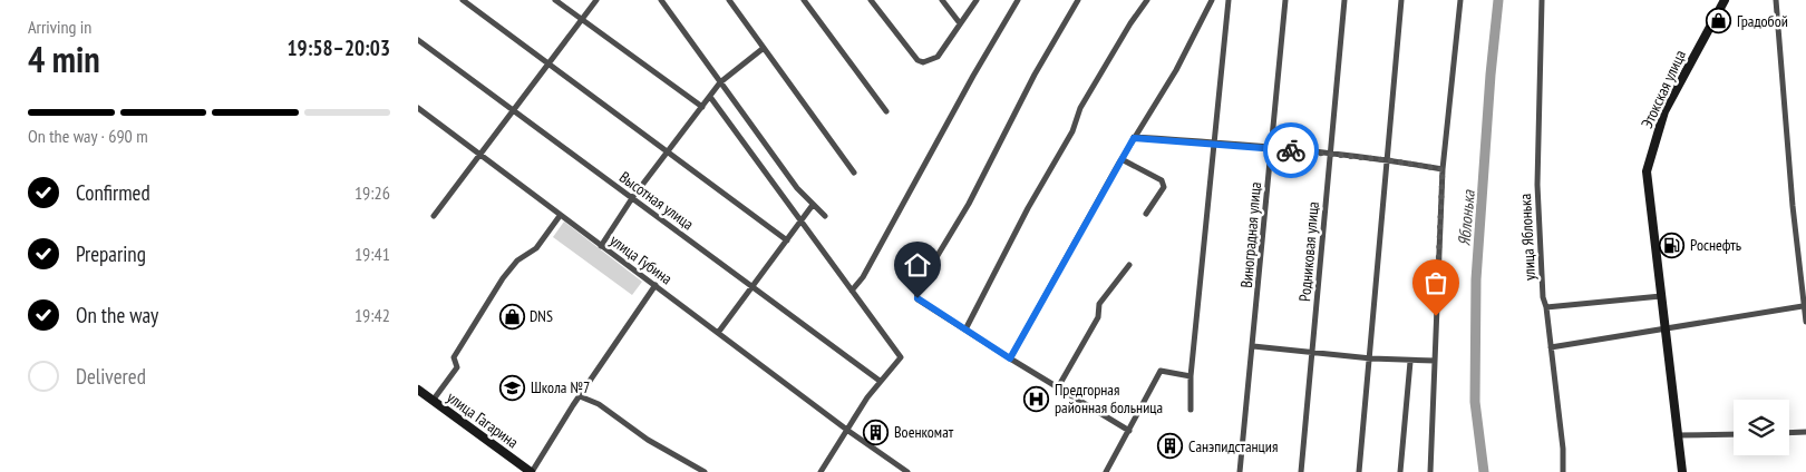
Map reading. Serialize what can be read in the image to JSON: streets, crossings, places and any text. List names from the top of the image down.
{
  "streets": {
    "main road": ["Этокская улица", "улица Гагарина"],
    "street": [
      "Высотная улица",
      "Виноградная улица",
      "улица Яблонька",
      "Родниковая улица",
      "улица Губина"
    ]
  },
  "water": ["Яблонька"],
  "places": {
    "shop": ["Градобой", "DNS"],
    "fuel station": ["Роснефть"],
    "school or university": ["Школа №7"],
    "hospital": ["Предгорная районная больница"],
    "building": ["Военкомат", "Санэпидстанция"]
  },
  "page": {
    "heading": ["4 min", "Arriving in", "19:58–20:03"],
    "bar": "On the way · 690 m",
    "list": [
      ["Confirmed", "19:26"],
      ["Preparing", "19:41"],
      ["On the way", "19:42"],
      "Delivered"
    ]
  }
}
